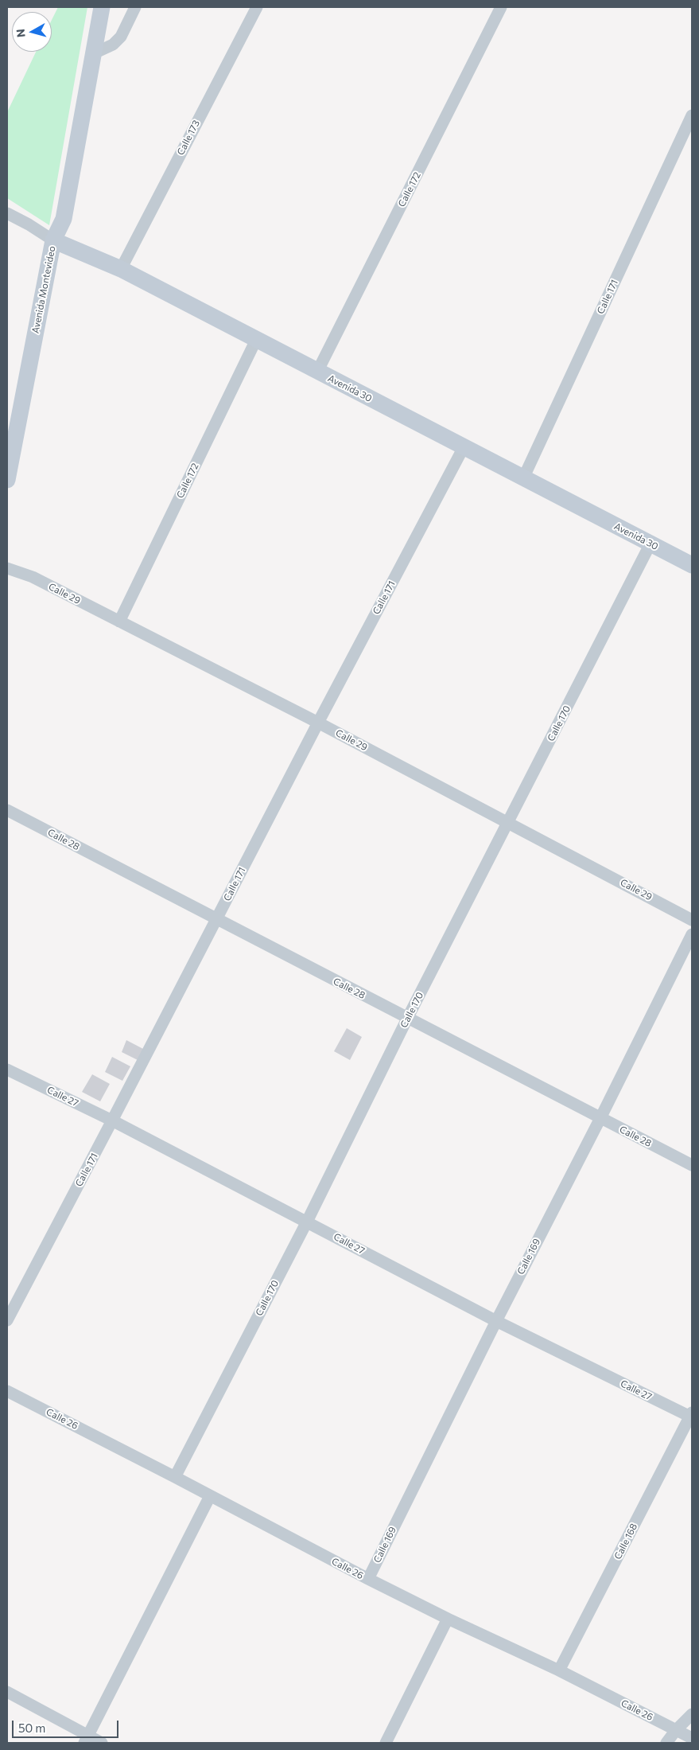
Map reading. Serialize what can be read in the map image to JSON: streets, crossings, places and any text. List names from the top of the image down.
{
  "streets": {
    "street": [
      "Calle 173",
      "Calle 172",
      "Avenida Montevideo",
      "Calle 171",
      "Avenida 30",
      "Calle 29",
      "Calle 170",
      "Calle 28",
      "Calle 27",
      "Calle 169",
      "Calle 26",
      "Calle 168"
    ]
  },
  "crossings": [
    ["Calle 173", "Avenida 30"],
    ["Calle 172", "Avenida 30"],
    ["Calle 172", "Calle 29"],
    ["Avenida Montevideo", "Avenida 30"],
    ["Calle 171", "Avenida 30"],
    ["Calle 171", "Calle 29"],
    ["Calle 171", "Calle 28"],
    ["Calle 171", "Calle 27"],
    ["Avenida 30", "Calle 170"],
    ["Calle 29", "Calle 170"],
    ["Calle 170", "Calle 28"],
    ["Calle 170", "Calle 27"],
    ["Calle 170", "Calle 26"],
    ["Calle 28", "Calle 169"],
    ["Calle 27", "Calle 169"],
    ["Calle 27", "Calle 168"],
    ["Calle 169", "Calle 26"],
    ["Calle 26", "Calle 168"]
  ],
  "scale_bar": "50 m",
  "north": "left"
}
